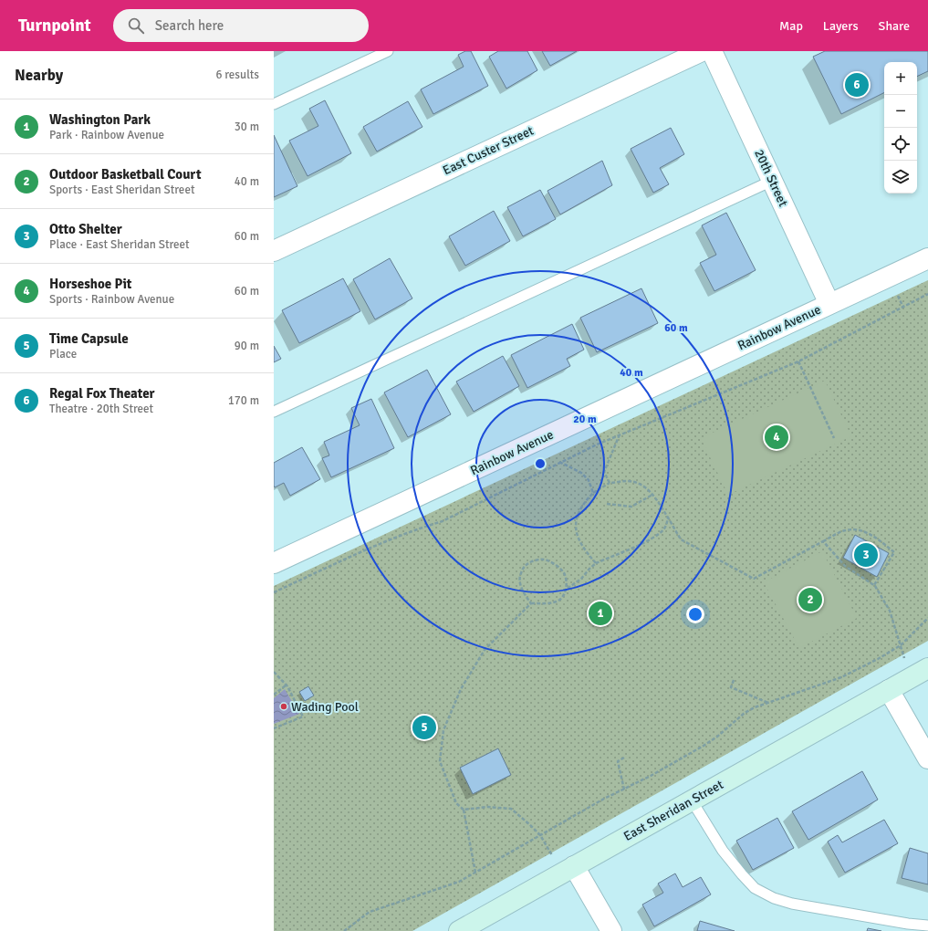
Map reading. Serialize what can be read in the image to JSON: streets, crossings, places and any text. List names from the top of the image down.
{
  "streets": {
    "street": [
      "East Custer Street",
      "20th Street",
      "Rainbow Avenue",
      "East Sheridan Street"
    ]
  },
  "crossings": [
    ["20th Street", "Rainbow Avenue"]
  ],
  "places": ["Wading Pool"],
  "page": {
    "header": "Turnpoint",
    "search": "Search here",
    "nav": ["Map", "Layers", "Share"],
    "heading": ["Nearby", "6 results"],
    "map_buttons": ["+", "−"],
    "pins": [
      "6",
      "4",
      "3",
      "2",
      "1",
      "5"
    ],
    "list": [
      {
        "mark": "1",
        "name": "Washington Park",
        "note": "Park · Rainbow Avenue",
        "value": "30 m"
      },
      {
        "mark": "2",
        "name": "Outdoor Basketball Court",
        "note": "Sports · East Sheridan Street",
        "value": "40 m"
      },
      {
        "mark": "3",
        "name": "Otto Shelter",
        "note": "Place · East Sheridan Street",
        "value": "60 m"
      },
      {
        "mark": "4",
        "name": "Horseshoe Pit",
        "note": "Sports · Rainbow Avenue",
        "value": "60 m"
      },
      {
        "mark": "5",
        "name": "Time Capsule",
        "note": "Place",
        "value": "90 m"
      },
      {
        "mark": "6",
        "name": "Regal Fox Theater",
        "note": "Theatre · 20th Street",
        "value": "170 m"
      }
    ]
  },
  "rings": ["60 m", "40 m", "20 m"]
}
